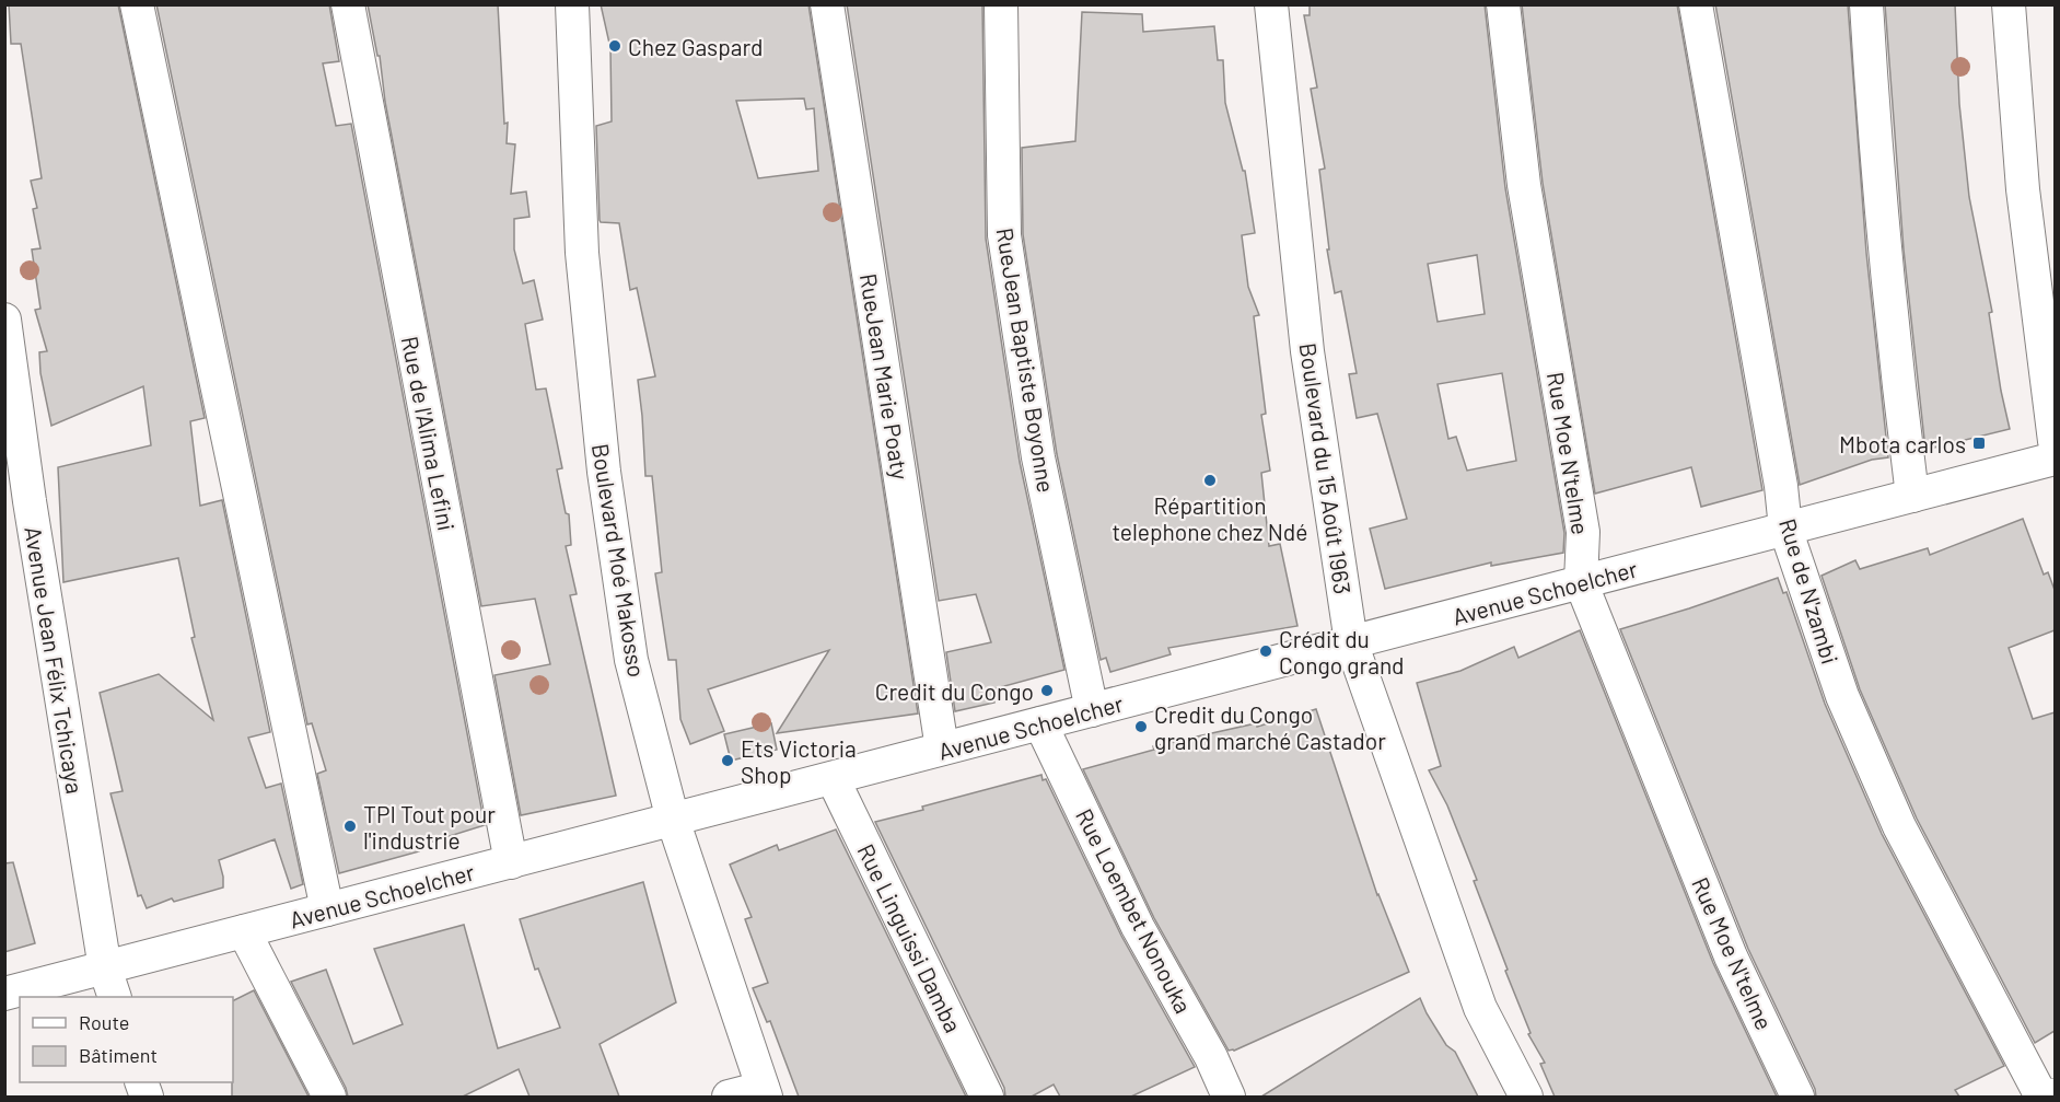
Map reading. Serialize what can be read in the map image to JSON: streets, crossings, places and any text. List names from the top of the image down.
{
  "streets": {
    "street": [
      "RueJean Baptiste Boyonne",
      "RueJean Marie Poaty",
      "Rue de l'Alima Lefini",
      "Rue Moe N'telme",
      "Boulevard du 15 Août 1963",
      "Boulevard Moé Makosso",
      "Rue de N'zambi",
      "Avenue Schoelcher",
      "Avenue Jean Félix Tchicaya",
      "Rue Loembet Nonouka",
      "Rue Linguissi Damba"
    ]
  },
  "crossings": [
    ["RueJean Baptiste Boyonne", "Avenue Schoelcher"],
    ["RueJean Marie Poaty", "Avenue Schoelcher"],
    ["Rue de l'Alima Lefini", "Avenue Schoelcher"],
    ["Rue Moe N'telme", "Avenue Schoelcher"],
    ["Boulevard du 15 Août 1963", "Avenue Schoelcher"],
    ["Boulevard Moé Makosso", "Avenue Schoelcher"],
    ["Rue de N'zambi", "Avenue Schoelcher"],
    ["Avenue Schoelcher", "Avenue Jean Félix Tchicaya"],
    ["Avenue Schoelcher", "Rue Loembet Nonouka"],
    ["Avenue Schoelcher", "Rue Linguissi Damba"]
  ],
  "places": {
    "other": [
      "Chez Gaspard",
      "Répartition telephone chez Ndé",
      "Crédit du Congo grand",
      "Credit du Congo",
      "Credit du Congo grand marché Castador",
      "Ets Victoria Shop",
      "TPI Tout pour l'industrie"
    ],
    "transit": ["Mbota carlos"]
  },
  "legend": ["Route", "Bâtiment"]
}
